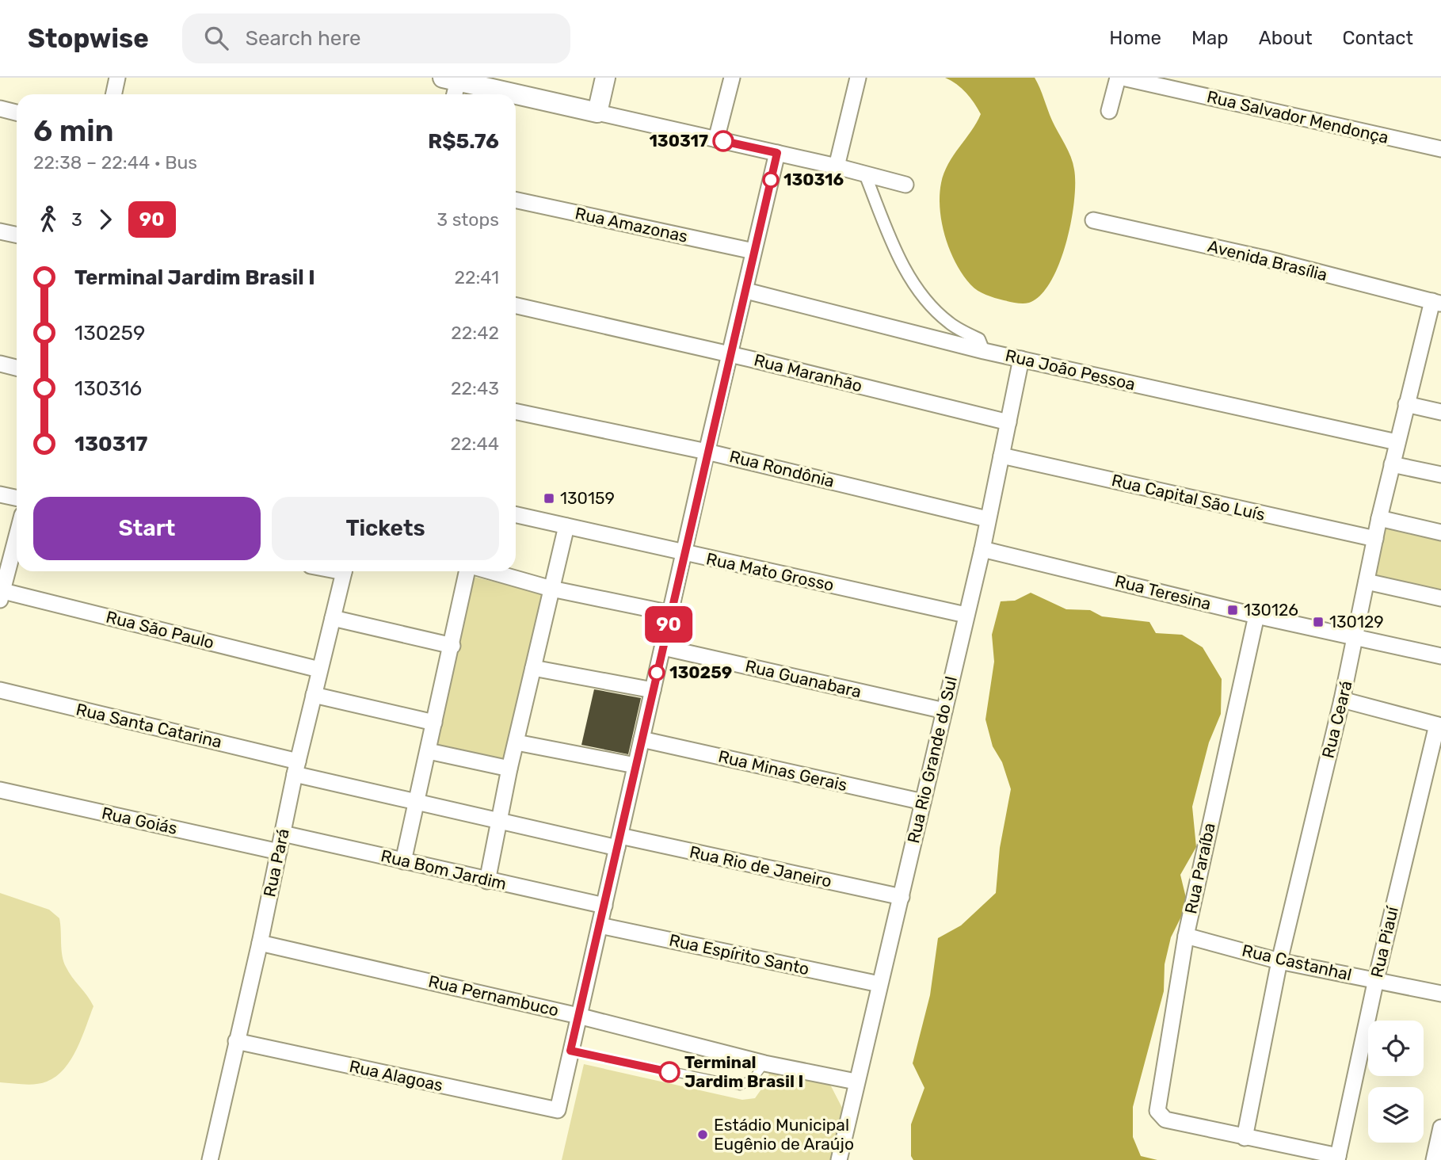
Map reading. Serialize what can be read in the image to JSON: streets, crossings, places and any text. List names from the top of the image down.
{
  "streets": {
    "street": [
      "Rua Salvador Mendonça",
      "Rua Amazonas",
      "Avenida Brasília",
      "Rua João Pessoa",
      "Rua Maranhão",
      "Rua Rondônia",
      "Rua Capital São Luís",
      "Rua Mato Grosso",
      "Rua Teresina",
      "Rua São Paulo",
      "Rua Guanabara",
      "Rua Ceará",
      "Rua Santa Catarina",
      "Rua Rio Grande do Sul",
      "Rua Minas Gerais",
      "Rua Goiás",
      "Rua Pará",
      "Rua Rio de Janeiro",
      "Rua Paraíba",
      "Rua Bom Jardim",
      "Rua Piauí",
      "Rua Espírito Santo",
      "Rua Castanhal",
      "Rua Pernambuco",
      "Rua Alagoas"
    ]
  },
  "crossings": [
    ["Avenida Brasília", "Rua Ceará"],
    ["Rua João Pessoa", "Rua Ceará"],
    ["Rua João Pessoa", "Rua Rio Grande do Sul"],
    ["Rua Maranhão", "Rua Rio Grande do Sul"],
    ["Rua Rondônia", "Rua Rio Grande do Sul"],
    ["Rua Capital São Luís", "Rua Ceará"],
    ["Rua Capital São Luís", "Rua Rio Grande do Sul"],
    ["Rua Mato Grosso", "Rua Rio Grande do Sul"],
    ["Rua Teresina", "Rua Ceará"],
    ["Rua Teresina", "Rua Rio Grande do Sul"],
    ["Rua Teresina", "Rua Paraíba"],
    ["Rua São Paulo", "Rua Pará"],
    ["Rua Guanabara", "Rua Rio Grande do Sul"],
    ["Rua Ceará", "Rua Paraíba"],
    ["Rua Ceará", "Rua Castanhal"],
    ["Rua Santa Catarina", "Rua Pará"],
    ["Rua Santa Catarina", "Rua Rio de Janeiro"],
    ["Rua Rio Grande do Sul", "Rua Minas Gerais"],
    ["Rua Rio Grande do Sul", "Rua Rio de Janeiro"],
    ["Rua Rio Grande do Sul", "Rua Espírito Santo"],
    ["Rua Rio Grande do Sul", "Rua Pernambuco"],
    ["Rua Goiás", "Rua Pará"],
    ["Rua Pará", "Rua Bom Jardim"],
    ["Rua Pará", "Rua Pernambuco"],
    ["Rua Pará", "Rua Alagoas"],
    ["Rua Paraíba", "Rua Castanhal"],
    ["Rua Piauí", "Rua Castanhal"]
  ],
  "places": {
    "other": [
      "130317",
      "130316",
      "130259",
      "Terminal Jardim Brasil I",
      "Estádio Municipal Eugênio de Araújo"
    ],
    "transit": ["130159", "130126", "130129"]
  },
  "lines": ["bus line 90"],
  "page": {
    "header": "Stopwise",
    "search": "Search here",
    "nav": [
      "Home",
      "Map",
      "About",
      "Contact"
    ],
    "on_map": "90",
    "heading": ["6 min", "22:38 – 22:44 · Bus", "R$5.76"],
    "legs": ["3", "90", "3 stops"],
    "list": [
      {
        "name": "Terminal Jardim Brasil I",
        "value": "22:41"
      },
      {
        "name": "130259",
        "value": "22:42"
      },
      {
        "name": "130316",
        "value": "22:43"
      },
      {
        "name": "130317",
        "value": "22:44"
      }
    ],
    "buttons": ["Start", "Tickets"]
  }
}
